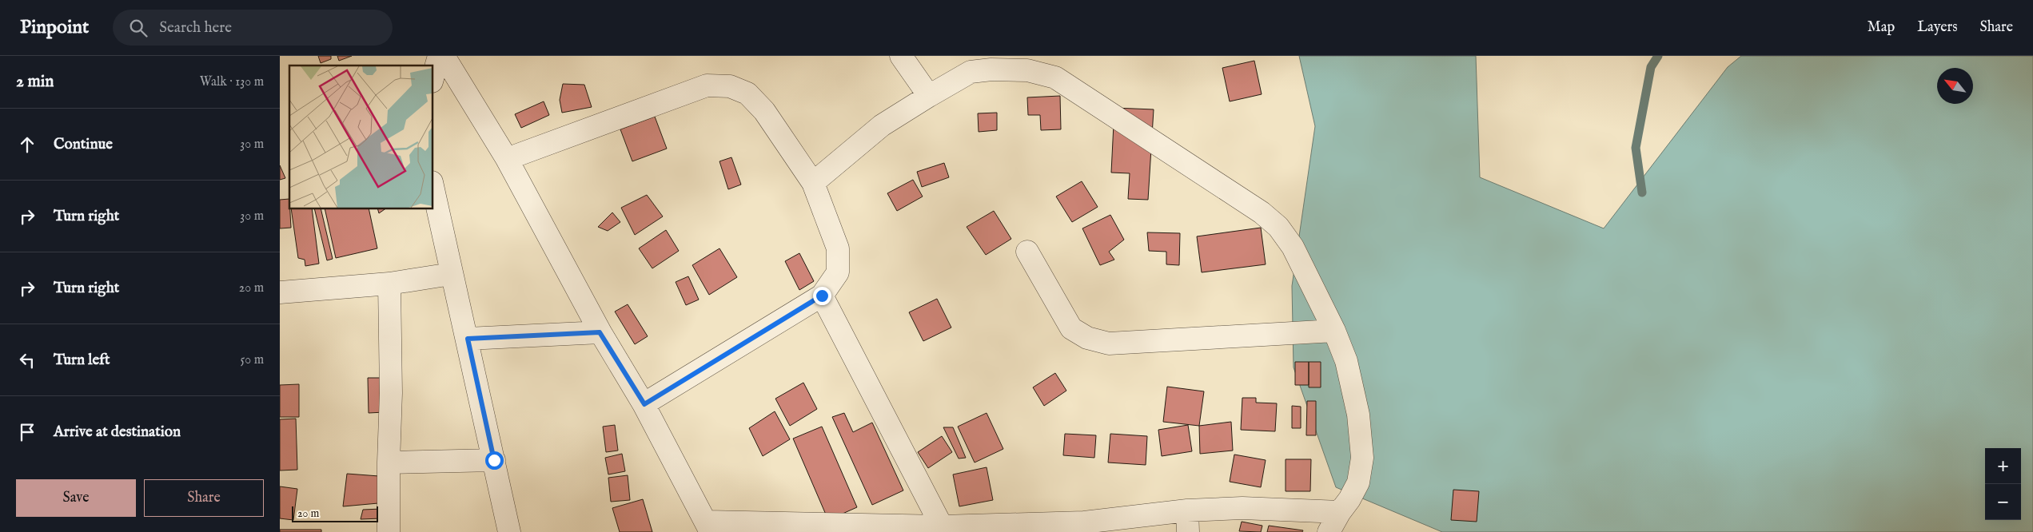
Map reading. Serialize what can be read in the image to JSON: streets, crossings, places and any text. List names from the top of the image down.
{
  "scale_bar": "20 m",
  "north": "top left",
  "page": {
    "header": "Pinpoint",
    "search": "Search here",
    "nav": ["Map", "Layers", "Share"],
    "heading": ["2 min", "Walk · 130 m"],
    "list": [
      ["Continue", "30 m"],
      ["Turn right", "30 m"],
      ["Turn right", "20 m"],
      ["Turn left", "50 m"],
      "Arrive at destination"
    ],
    "map_buttons": ["+", "−"],
    "buttons": ["Save", "Share"],
    "scale": "20 m"
  }
}
